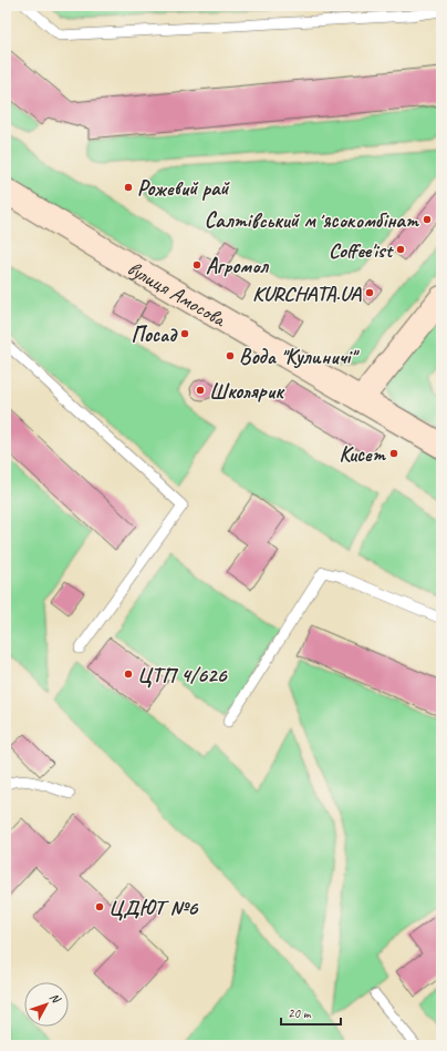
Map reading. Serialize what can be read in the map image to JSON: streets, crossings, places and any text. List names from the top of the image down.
{
  "streets": {
    "street": ["вулиця Амосова"]
  },
  "places": [
    "Рожевий рай",
    "Салтівський мʼясокомбінат",
    "Coffee'ist",
    "Агромол",
    "KURCHATA.UA",
    "Посад",
    "Вода \"Кулиничі\"",
    "Школярик",
    "Кисет",
    "ЦТП 4/626",
    "ЦДЮТ №6"
  ],
  "scale_bar": "20 m",
  "north": "top right"
}
